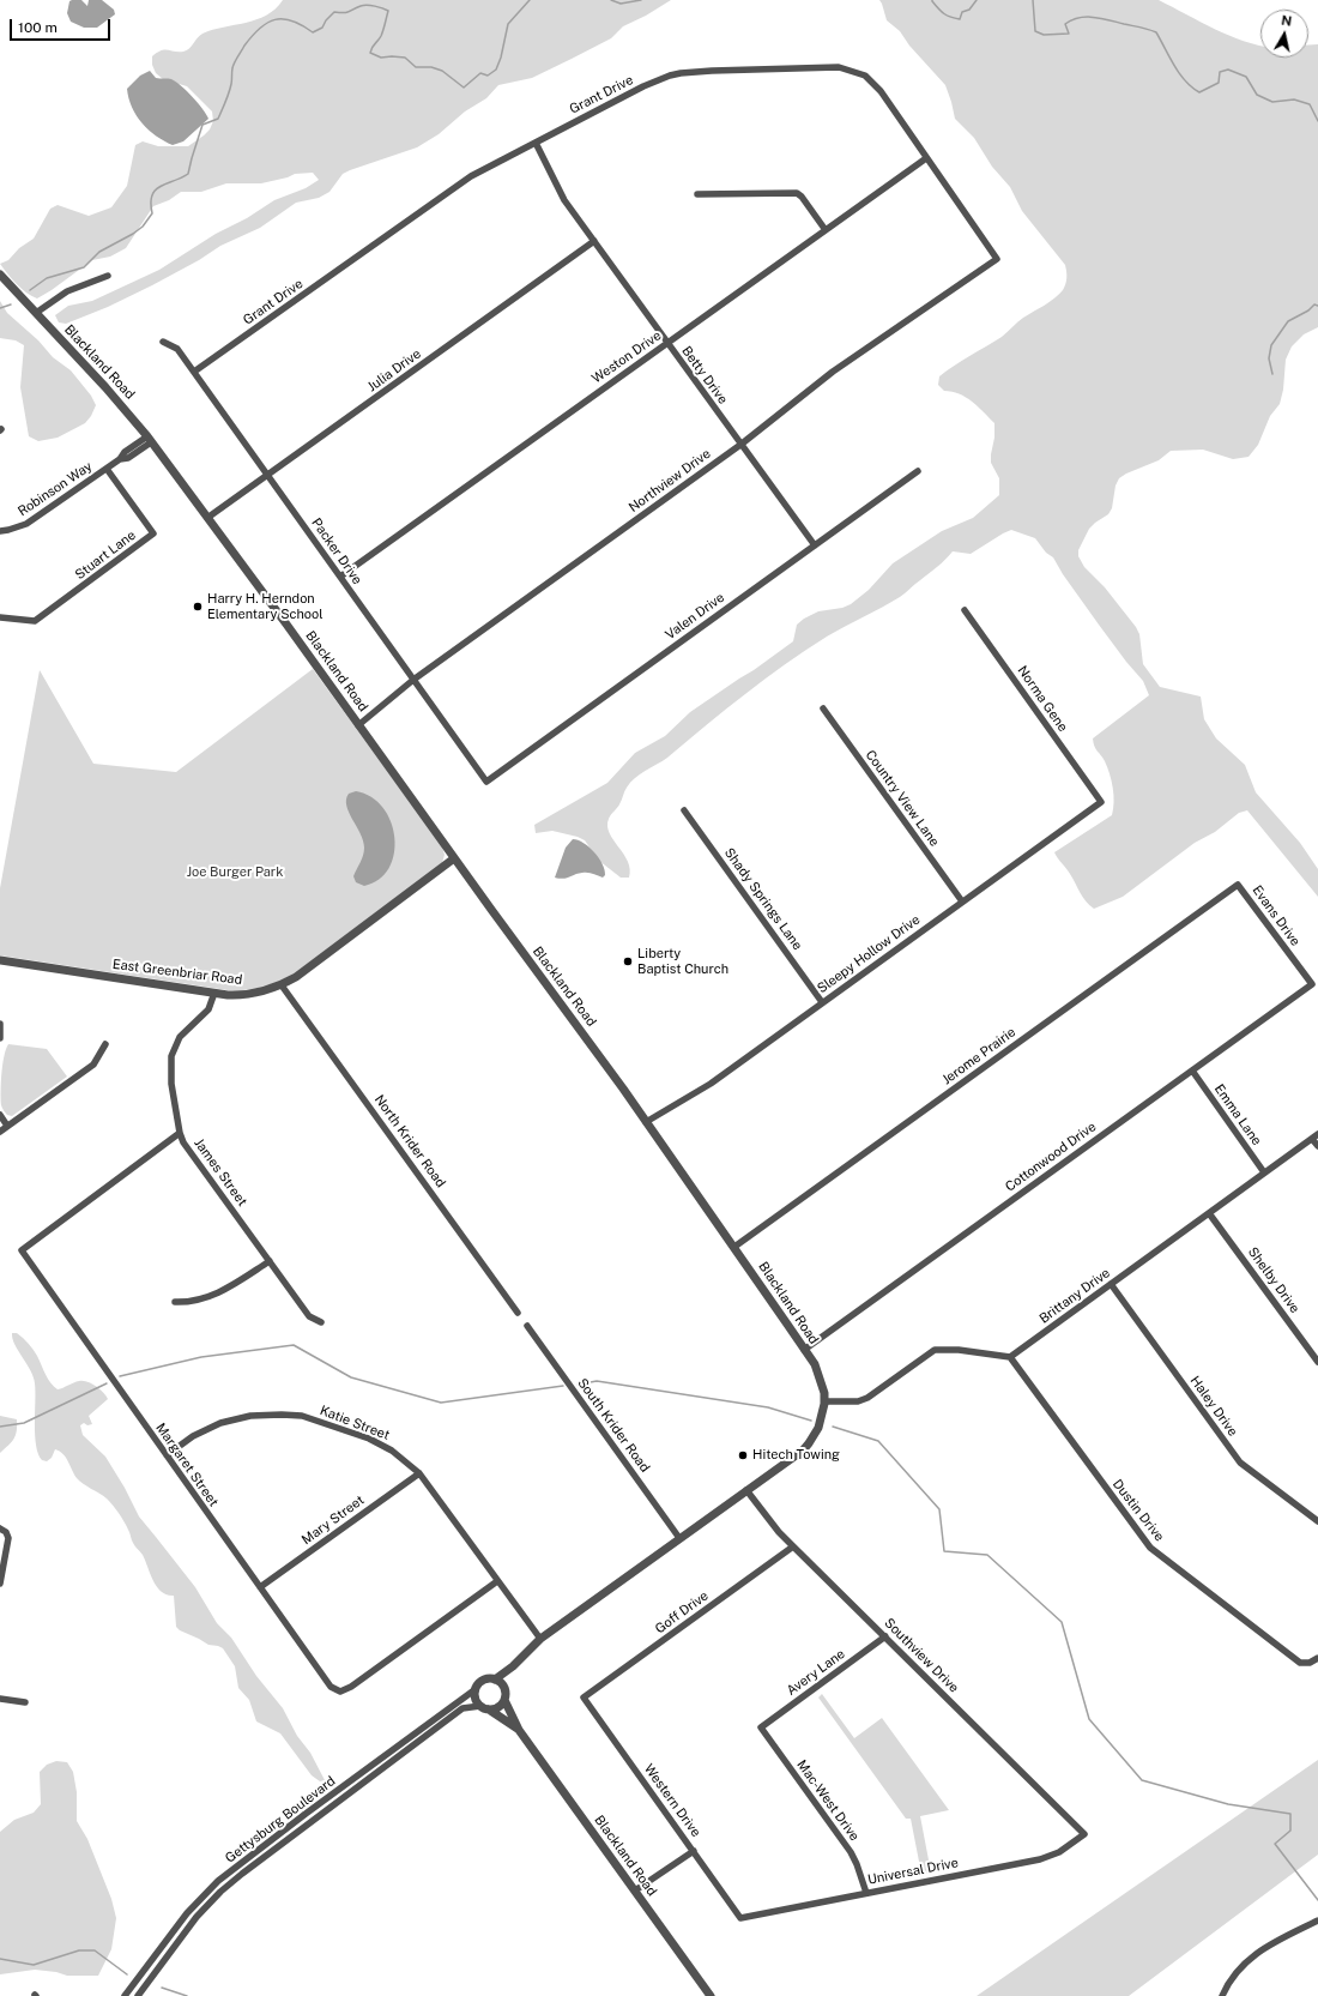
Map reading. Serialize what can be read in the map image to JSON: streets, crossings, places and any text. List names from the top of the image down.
{
  "streets": {
    "street": [
      "Grant Drive",
      "Weston Drive",
      "Blackland Road",
      "Julia Drive",
      "Betty Drive",
      "Northview Drive",
      "Robinson Way",
      "Packer Drive",
      "Stuart Lane",
      "Valen Drive",
      "Norma Gene",
      "Country View Lane",
      "Shady Springs Lane",
      "Evans Drive",
      "Sleepy Hollow Drive",
      "East Greenbriar Road",
      "Jerome Prairie",
      "Emma Lane",
      "North Krider Road",
      "Cottonwood Drive",
      "James Street",
      "Shelby Drive",
      "Brittany Drive",
      "Haley Drive",
      "Katie Street",
      "South Krider Road",
      "Margaret Street",
      "Dustin Drive",
      "Mary Street",
      "Goff Drive",
      "Southview Drive",
      "Avery Lane",
      "Western Drive",
      "Mac-West Drive",
      "Gettysburg Boulevard",
      "Universal Drive"
    ]
  },
  "crossings": [
    ["Grant Drive", "Weston Drive"],
    ["Grant Drive", "Betty Drive"],
    ["Grant Drive", "Northview Drive"],
    ["Grant Drive", "Packer Drive"],
    ["Weston Drive", "Betty Drive"],
    ["Weston Drive", "Packer Drive"],
    ["Blackland Road", "Julia Drive"],
    ["Blackland Road", "Northview Drive"],
    ["Blackland Road", "Robinson Way"],
    ["Blackland Road", "Sleepy Hollow Drive"],
    ["Blackland Road", "East Greenbriar Road"],
    ["Blackland Road", "Jerome Prairie"],
    ["Blackland Road", "Cottonwood Drive"],
    ["Blackland Road", "Katie Street"],
    ["Blackland Road", "South Krider Road"],
    ["Blackland Road", "Southview Drive"],
    ["Blackland Road", "Gettysburg Boulevard"],
    ["Julia Drive", "Betty Drive"],
    ["Julia Drive", "Packer Drive"],
    ["Betty Drive", "Northview Drive"],
    ["Betty Drive", "Valen Drive"],
    ["Northview Drive", "Packer Drive"],
    ["Robinson Way", "Stuart Lane"],
    ["Packer Drive", "Valen Drive"],
    ["Norma Gene", "Sleepy Hollow Drive"],
    ["Country View Lane", "Sleepy Hollow Drive"],
    ["Shady Springs Lane", "Sleepy Hollow Drive"],
    ["Evans Drive", "Jerome Prairie"],
    ["Evans Drive", "Cottonwood Drive"],
    ["East Greenbriar Road", "North Krider Road"],
    ["East Greenbriar Road", "James Street"],
    ["Emma Lane", "Cottonwood Drive"],
    ["Emma Lane", "Brittany Drive"],
    ["James Street", "Margaret Street"],
    ["Shelby Drive", "Brittany Drive"],
    ["Brittany Drive", "Haley Drive"],
    ["Brittany Drive", "Dustin Drive"],
    ["Katie Street", "Margaret Street"],
    ["Katie Street", "Mary Street"],
    ["Margaret Street", "Mary Street"],
    ["Goff Drive", "Southview Drive"],
    ["Goff Drive", "Western Drive"],
    ["Southview Drive", "Avery Lane"],
    ["Southview Drive", "Universal Drive"],
    ["Avery Lane", "Mac-West Drive"],
    ["Western Drive", "Universal Drive"],
    ["Mac-West Drive", "Universal Drive"]
  ],
  "parks": ["Joe Burger Park"],
  "places": ["Harry H. Herndon Elementary School", "Liberty Baptist Church", "Hitech Towing"],
  "scale_bar": "100 m",
  "north": "top"
}
